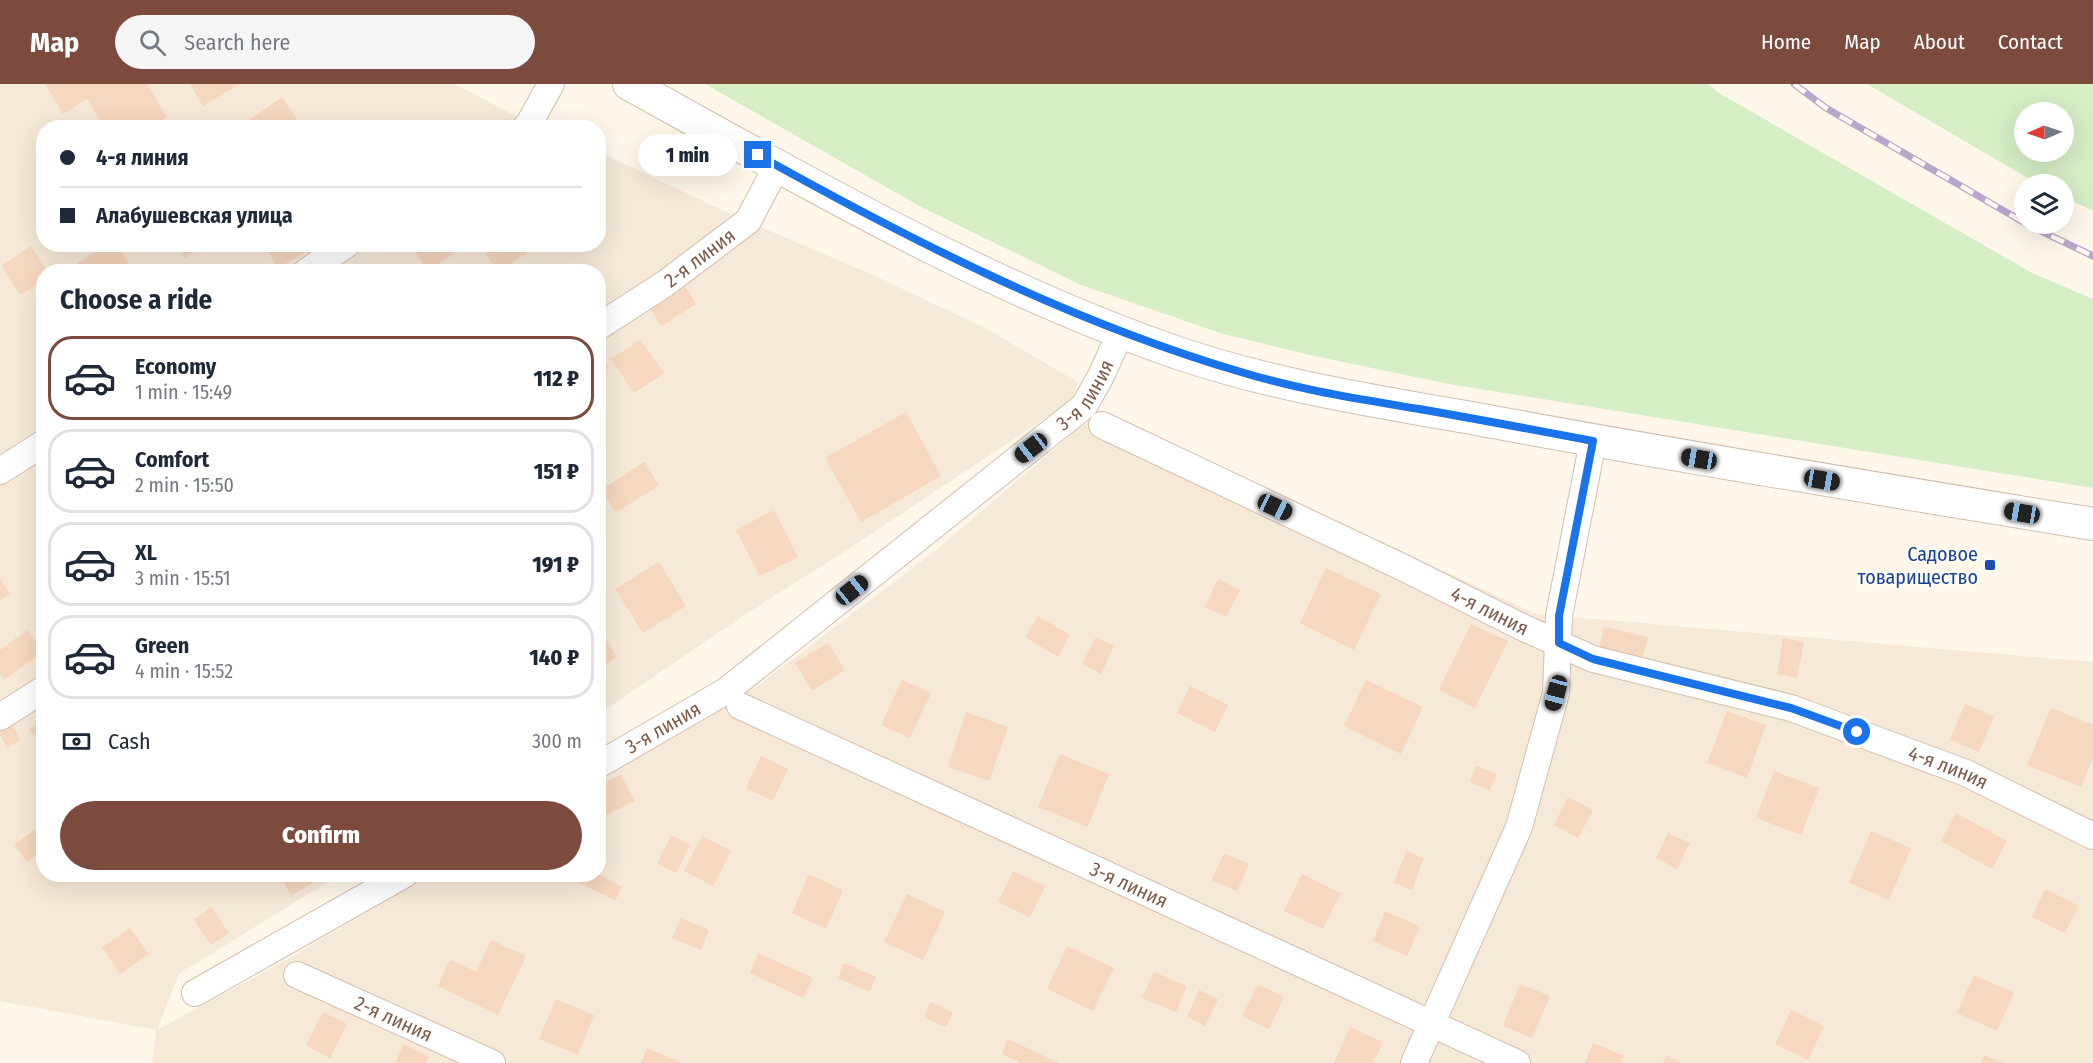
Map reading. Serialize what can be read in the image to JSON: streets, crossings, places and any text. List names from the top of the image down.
{
  "streets": {
    "street": ["2-я линия", "3-я линия", "4-я линия"]
  },
  "places": {
    "transit": ["Садовое товарищество"]
  },
  "north": "left",
  "page": {
    "header": "Map",
    "search": "Search here",
    "nav": [
      "Home",
      "Map",
      "About",
      "Contact"
    ],
    "banner": ["4-я линия", "Алабушевская улица"],
    "bubble": "1 min",
    "heading": "Choose a ride",
    "list": [
      {
        "name": "Economy",
        "note": "1 min · 15:49",
        "value": "112 ₽"
      },
      {
        "name": "Comfort",
        "note": "2 min · 15:50",
        "value": "151 ₽"
      },
      {
        "name": "XL",
        "note": "3 min · 15:51",
        "value": "191 ₽"
      },
      {
        "name": "Green",
        "note": "4 min · 15:52",
        "value": "140 ₽"
      }
    ],
    "pay": ["Cash", "300 m"],
    "buttons": "Confirm"
  }
}
